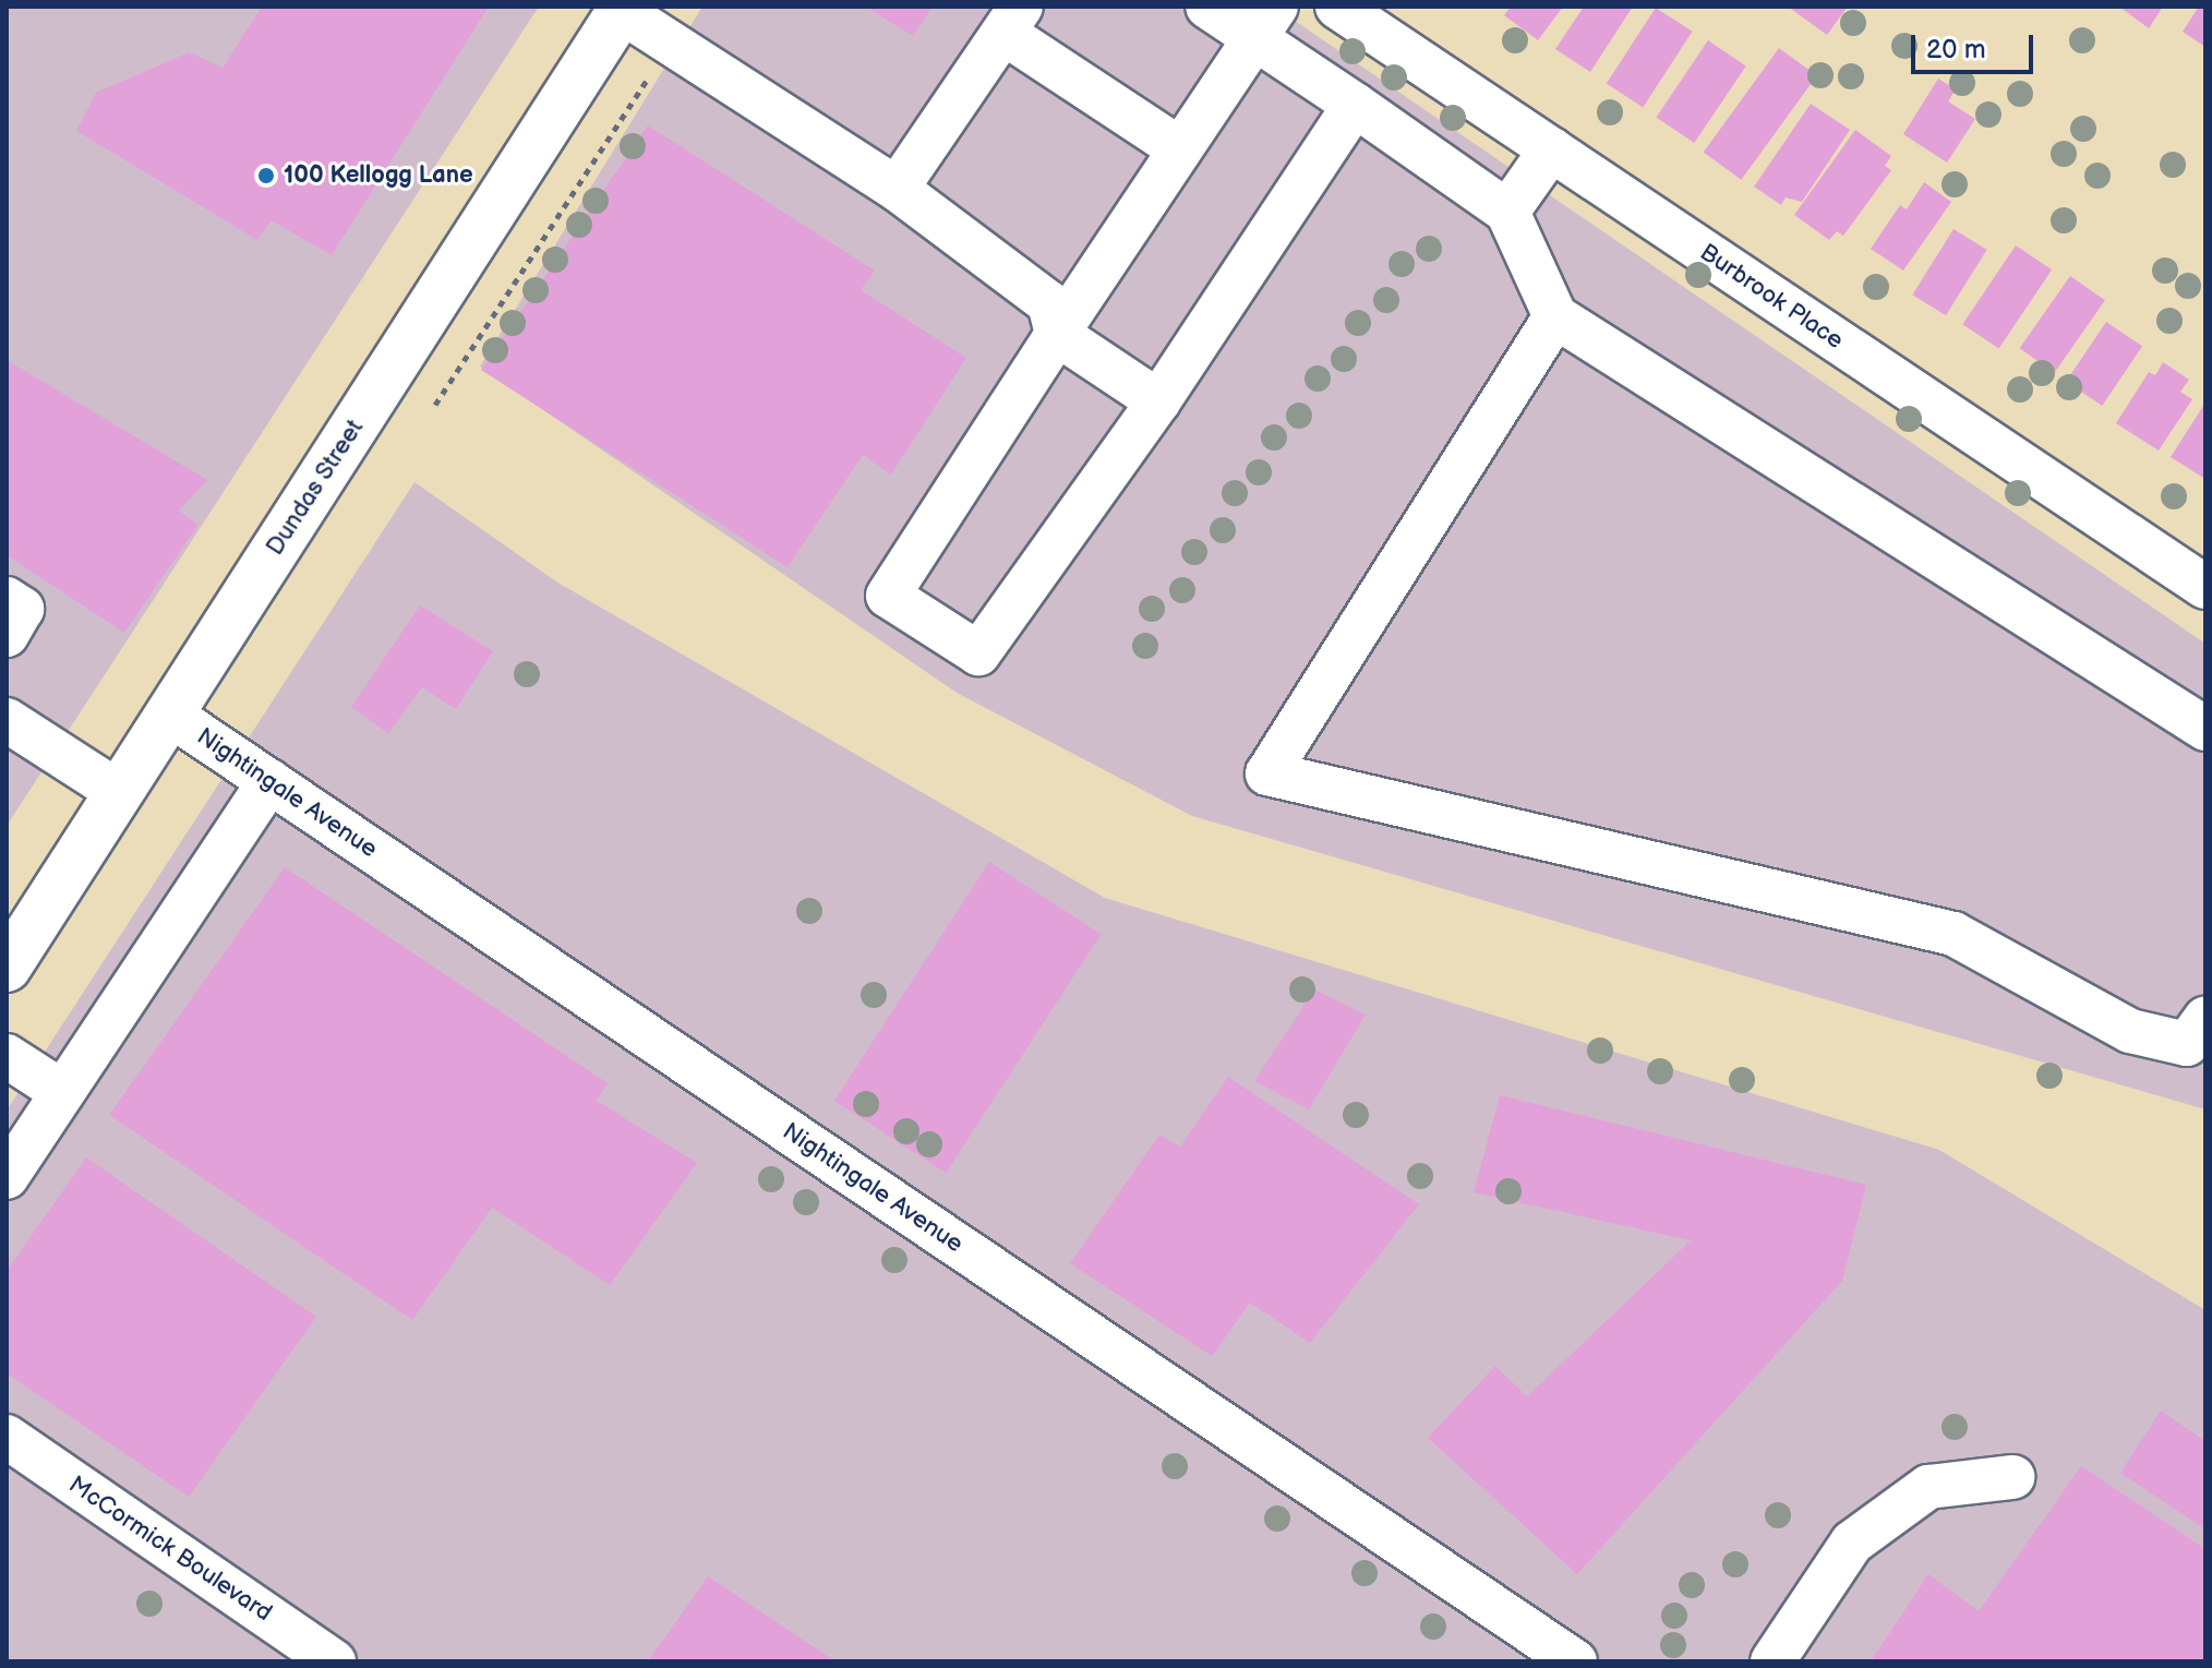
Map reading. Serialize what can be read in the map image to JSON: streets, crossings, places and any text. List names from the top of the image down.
{
  "streets": {
    "main road": ["Dundas Street"],
    "street": ["Burbrook Place", "Nightingale Avenue", "McCormick Boulevard"]
  },
  "crossings": [
    ["Dundas Street", "Nightingale Avenue"]
  ],
  "places": ["100 Kellogg Lane"],
  "scale_bar": "20 m"
}
